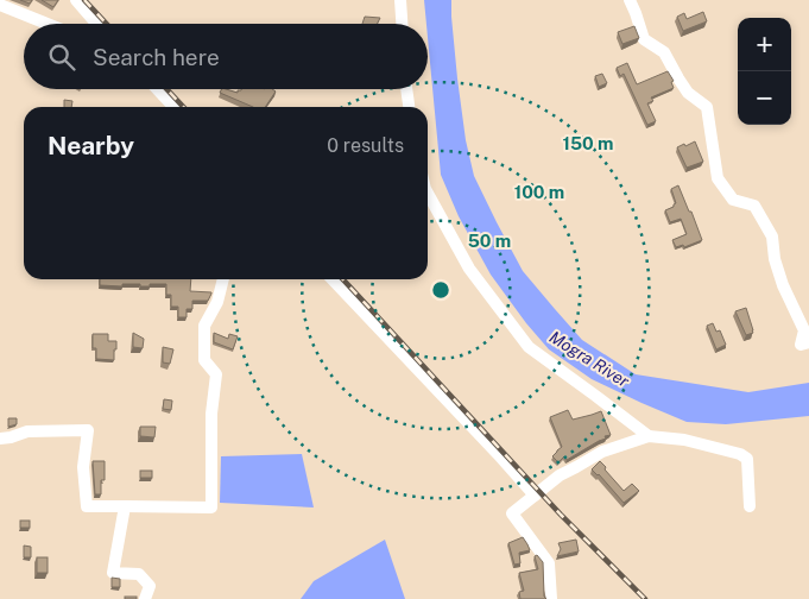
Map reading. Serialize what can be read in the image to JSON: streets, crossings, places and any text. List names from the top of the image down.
{
  "water": ["Mogra River"],
  "page": {
    "map_buttons": ["+", "−"],
    "search": "Search here",
    "heading": ["Nearby", "0 results"]
  },
  "rings": ["150 m", "100 m", "50 m"]
}
